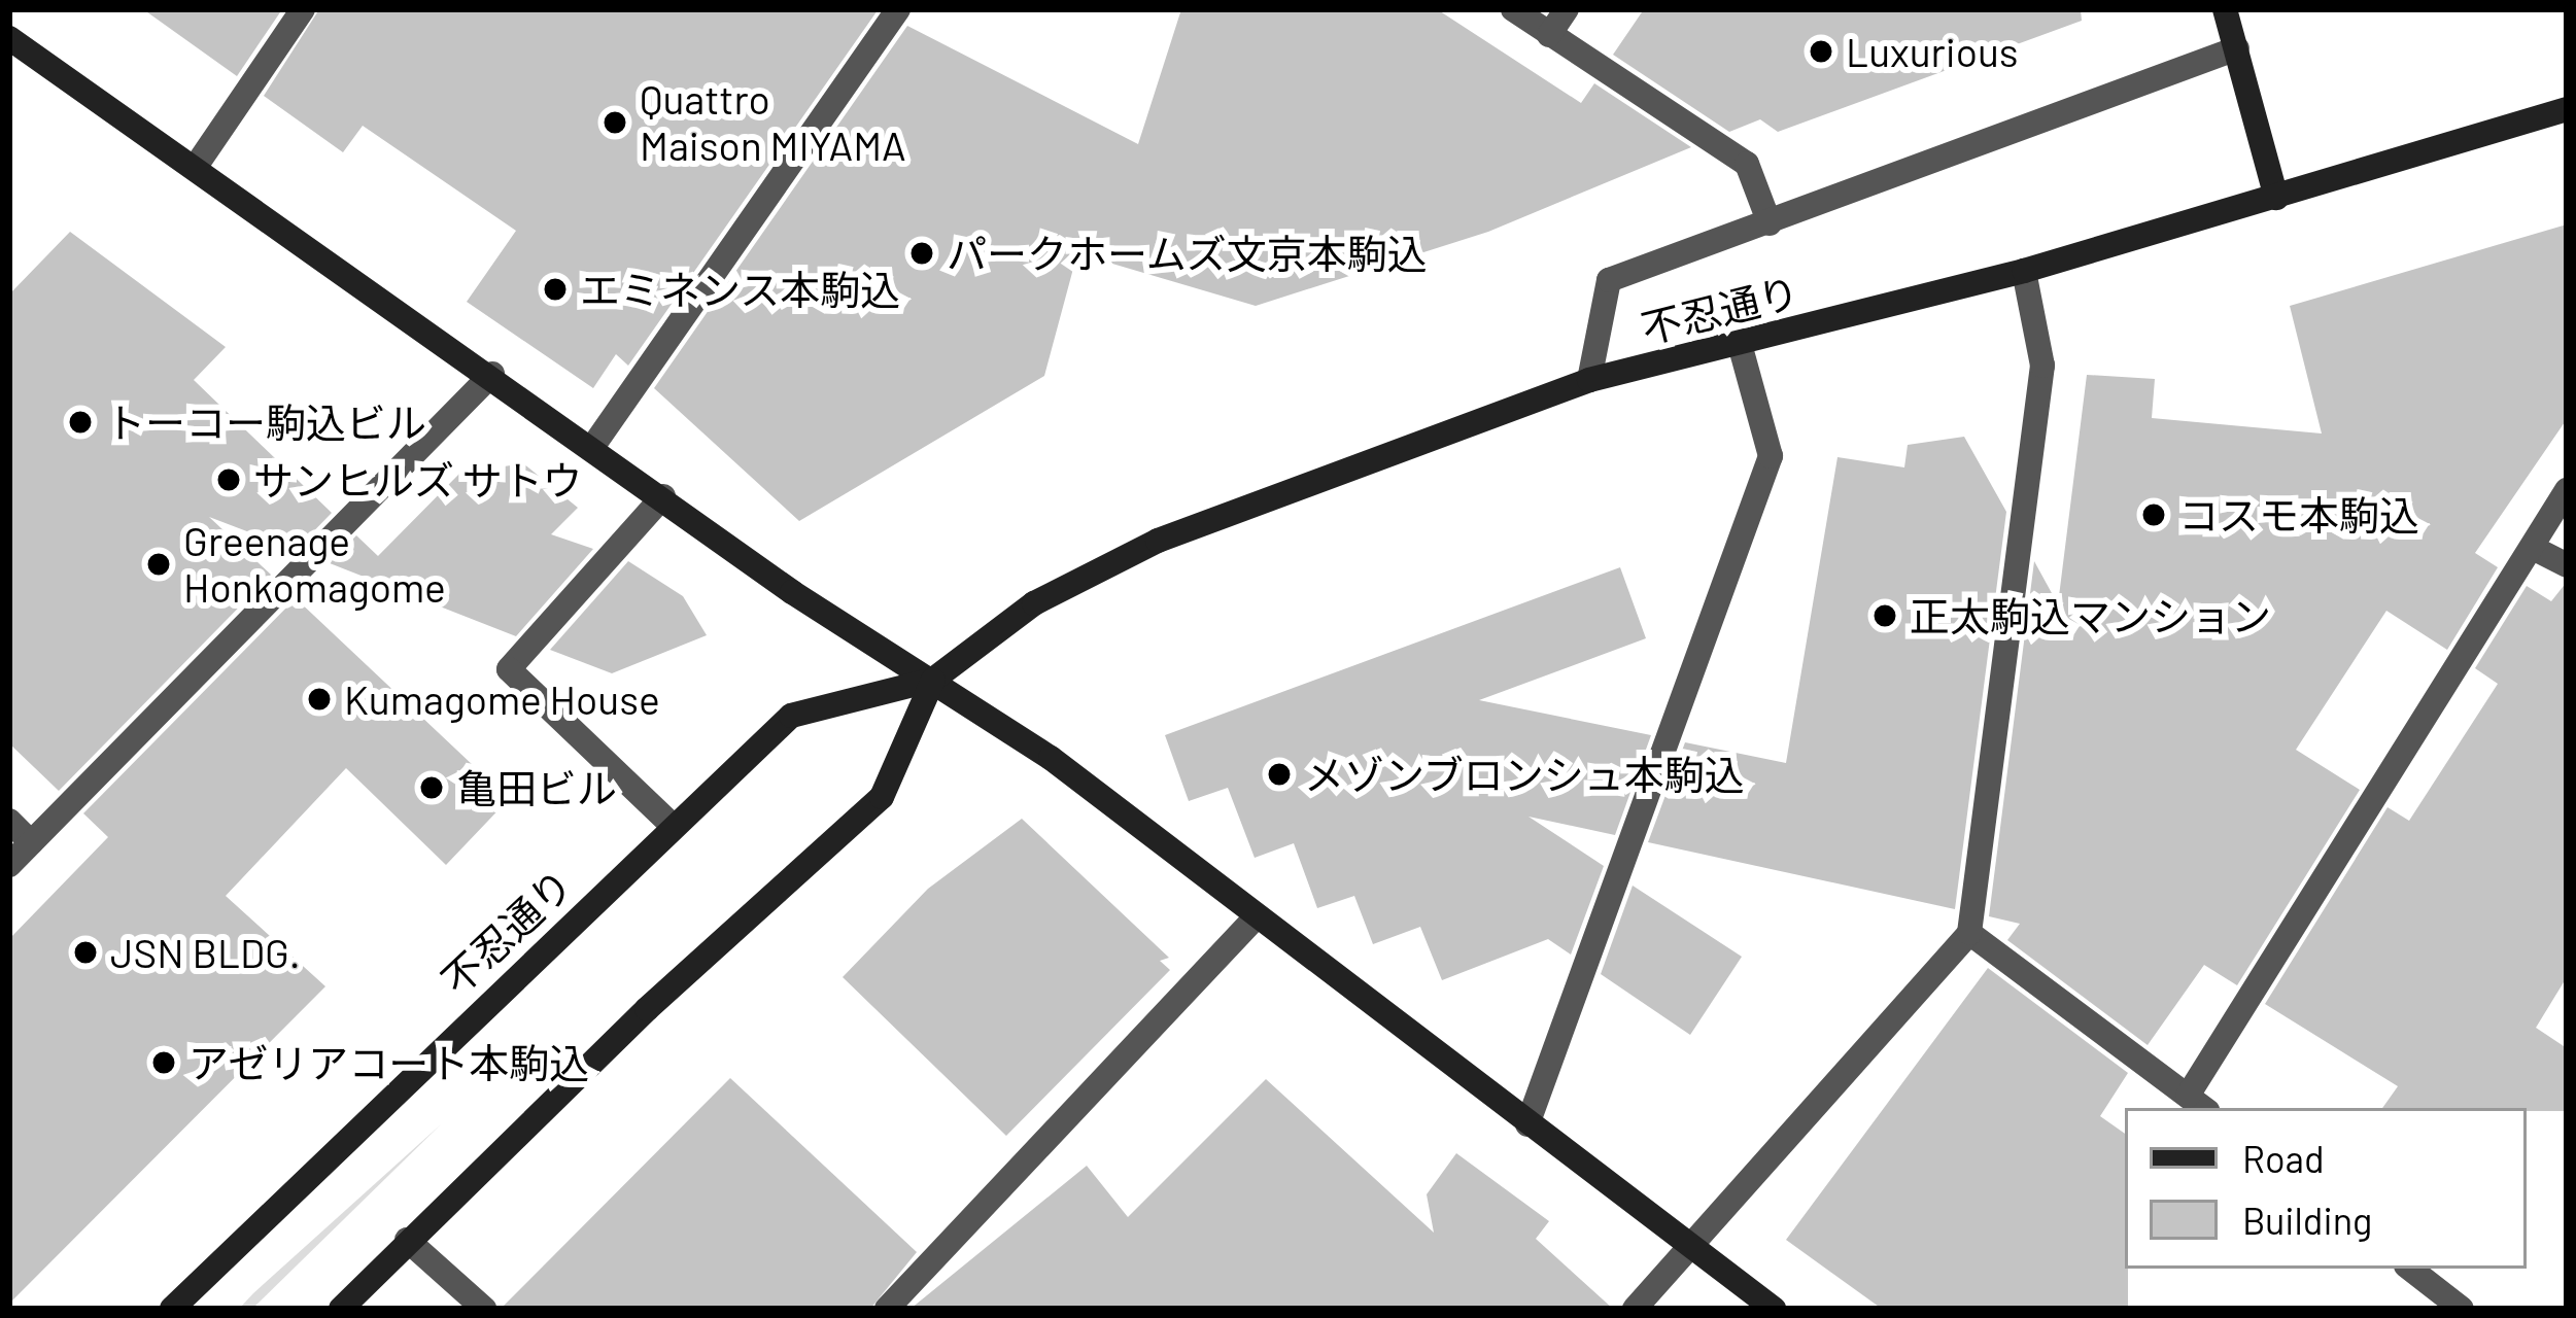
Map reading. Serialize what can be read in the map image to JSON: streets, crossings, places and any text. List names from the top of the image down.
{
  "streets": {
    "main road": ["不忍通り"]
  },
  "places": [
    "Luxurious",
    "Quattro Maison MIYAMA",
    "パークホームズ文京本駒込",
    "エミネンス本駒込",
    "トーコー駒込ビル",
    "サンヒルズ サトウ",
    "コスモ本駒込",
    "Greenage Honkomagome",
    "正太駒込マンション",
    "Kumagome House",
    "メゾンブロンシュ本駒込",
    "亀田ビル",
    "JSN BLDG.",
    "アゼリアコート本駒込"
  ],
  "legend": ["Road", "Building"]
}
